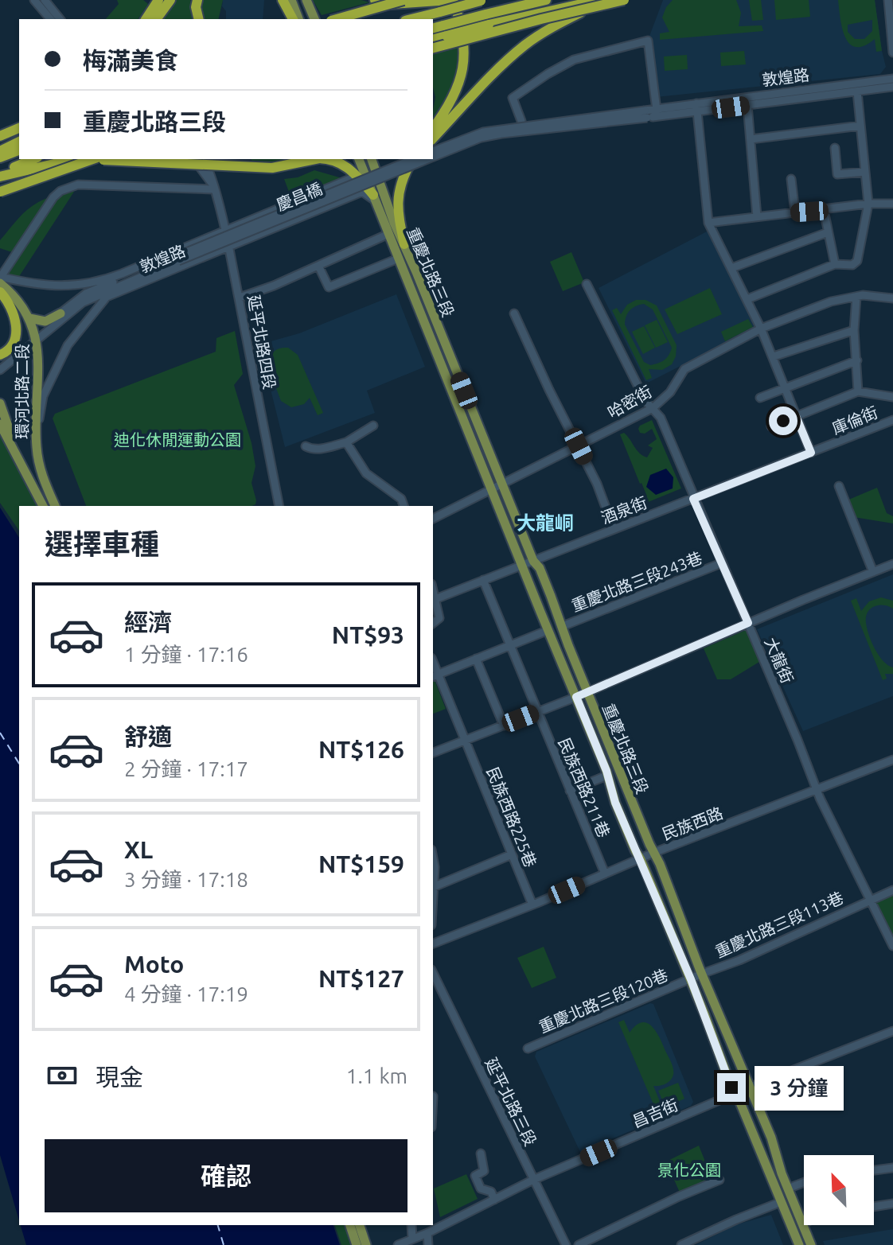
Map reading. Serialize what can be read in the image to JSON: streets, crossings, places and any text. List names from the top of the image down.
{
  "streets": {
    "main road": ["重慶北路三段", "環河北路二段"],
    "street": [
      "敦煌路",
      "慶昌橋",
      "延平北路四段",
      "哈密街",
      "庫倫街",
      "酒泉街",
      "重慶北路三段243巷",
      "大龍街",
      "民族西路211巷",
      "民族西路225巷",
      "民族西路",
      "重慶北路三段113巷",
      "重慶北路三段120巷",
      "延平北路三段",
      "昌吉街"
    ]
  },
  "crossings": [
    ["敦煌路", "慶昌橋"],
    ["敦煌路", "重慶北路三段"],
    ["敦煌路", "延平北路四段"],
    ["敦煌路", "環河北路二段"],
    ["重慶北路三段", "哈密街"],
    ["重慶北路三段", "酒泉街"],
    ["重慶北路三段", "重慶北路三段243巷"],
    ["重慶北路三段", "民族西路"],
    ["重慶北路三段", "重慶北路三段113巷"],
    ["重慶北路三段", "重慶北路三段120巷"],
    ["重慶北路三段", "昌吉街"],
    ["哈密街", "大龍街"],
    ["庫倫街", "酒泉街"],
    ["酒泉街", "大龍街"],
    ["酒泉街", "民族西路211巷"],
    ["重慶北路三段243巷", "大龍街"],
    ["大龍街", "民族西路"],
    ["大龍街", "重慶北路三段113巷"],
    ["民族西路211巷", "民族西路"],
    ["民族西路225巷", "民族西路"],
    ["重慶北路三段113巷", "重慶北路三段120巷"],
    ["延平北路三段", "昌吉街"]
  ],
  "districts": ["大龍峒"],
  "parks": ["迪化休閒運動公園", "景化公園"],
  "north": "top left",
  "page": {
    "banner": ["梅滿美食", "重慶北路三段"],
    "heading": "選擇車種",
    "list": [
      {
        "name": "經濟",
        "note": "1 分鐘 · 17:16",
        "value": "NT$93"
      },
      {
        "name": "舒適",
        "note": "2 分鐘 · 17:17",
        "value": "NT$126"
      },
      {
        "name": "XL",
        "note": "3 分鐘 · 17:18",
        "value": "NT$159"
      },
      {
        "name": "Moto",
        "note": "4 分鐘 · 17:19",
        "value": "NT$127"
      }
    ],
    "pay": ["現金", "1.1 km"],
    "bubble": "3 分鐘",
    "buttons": "確認"
  }
}
